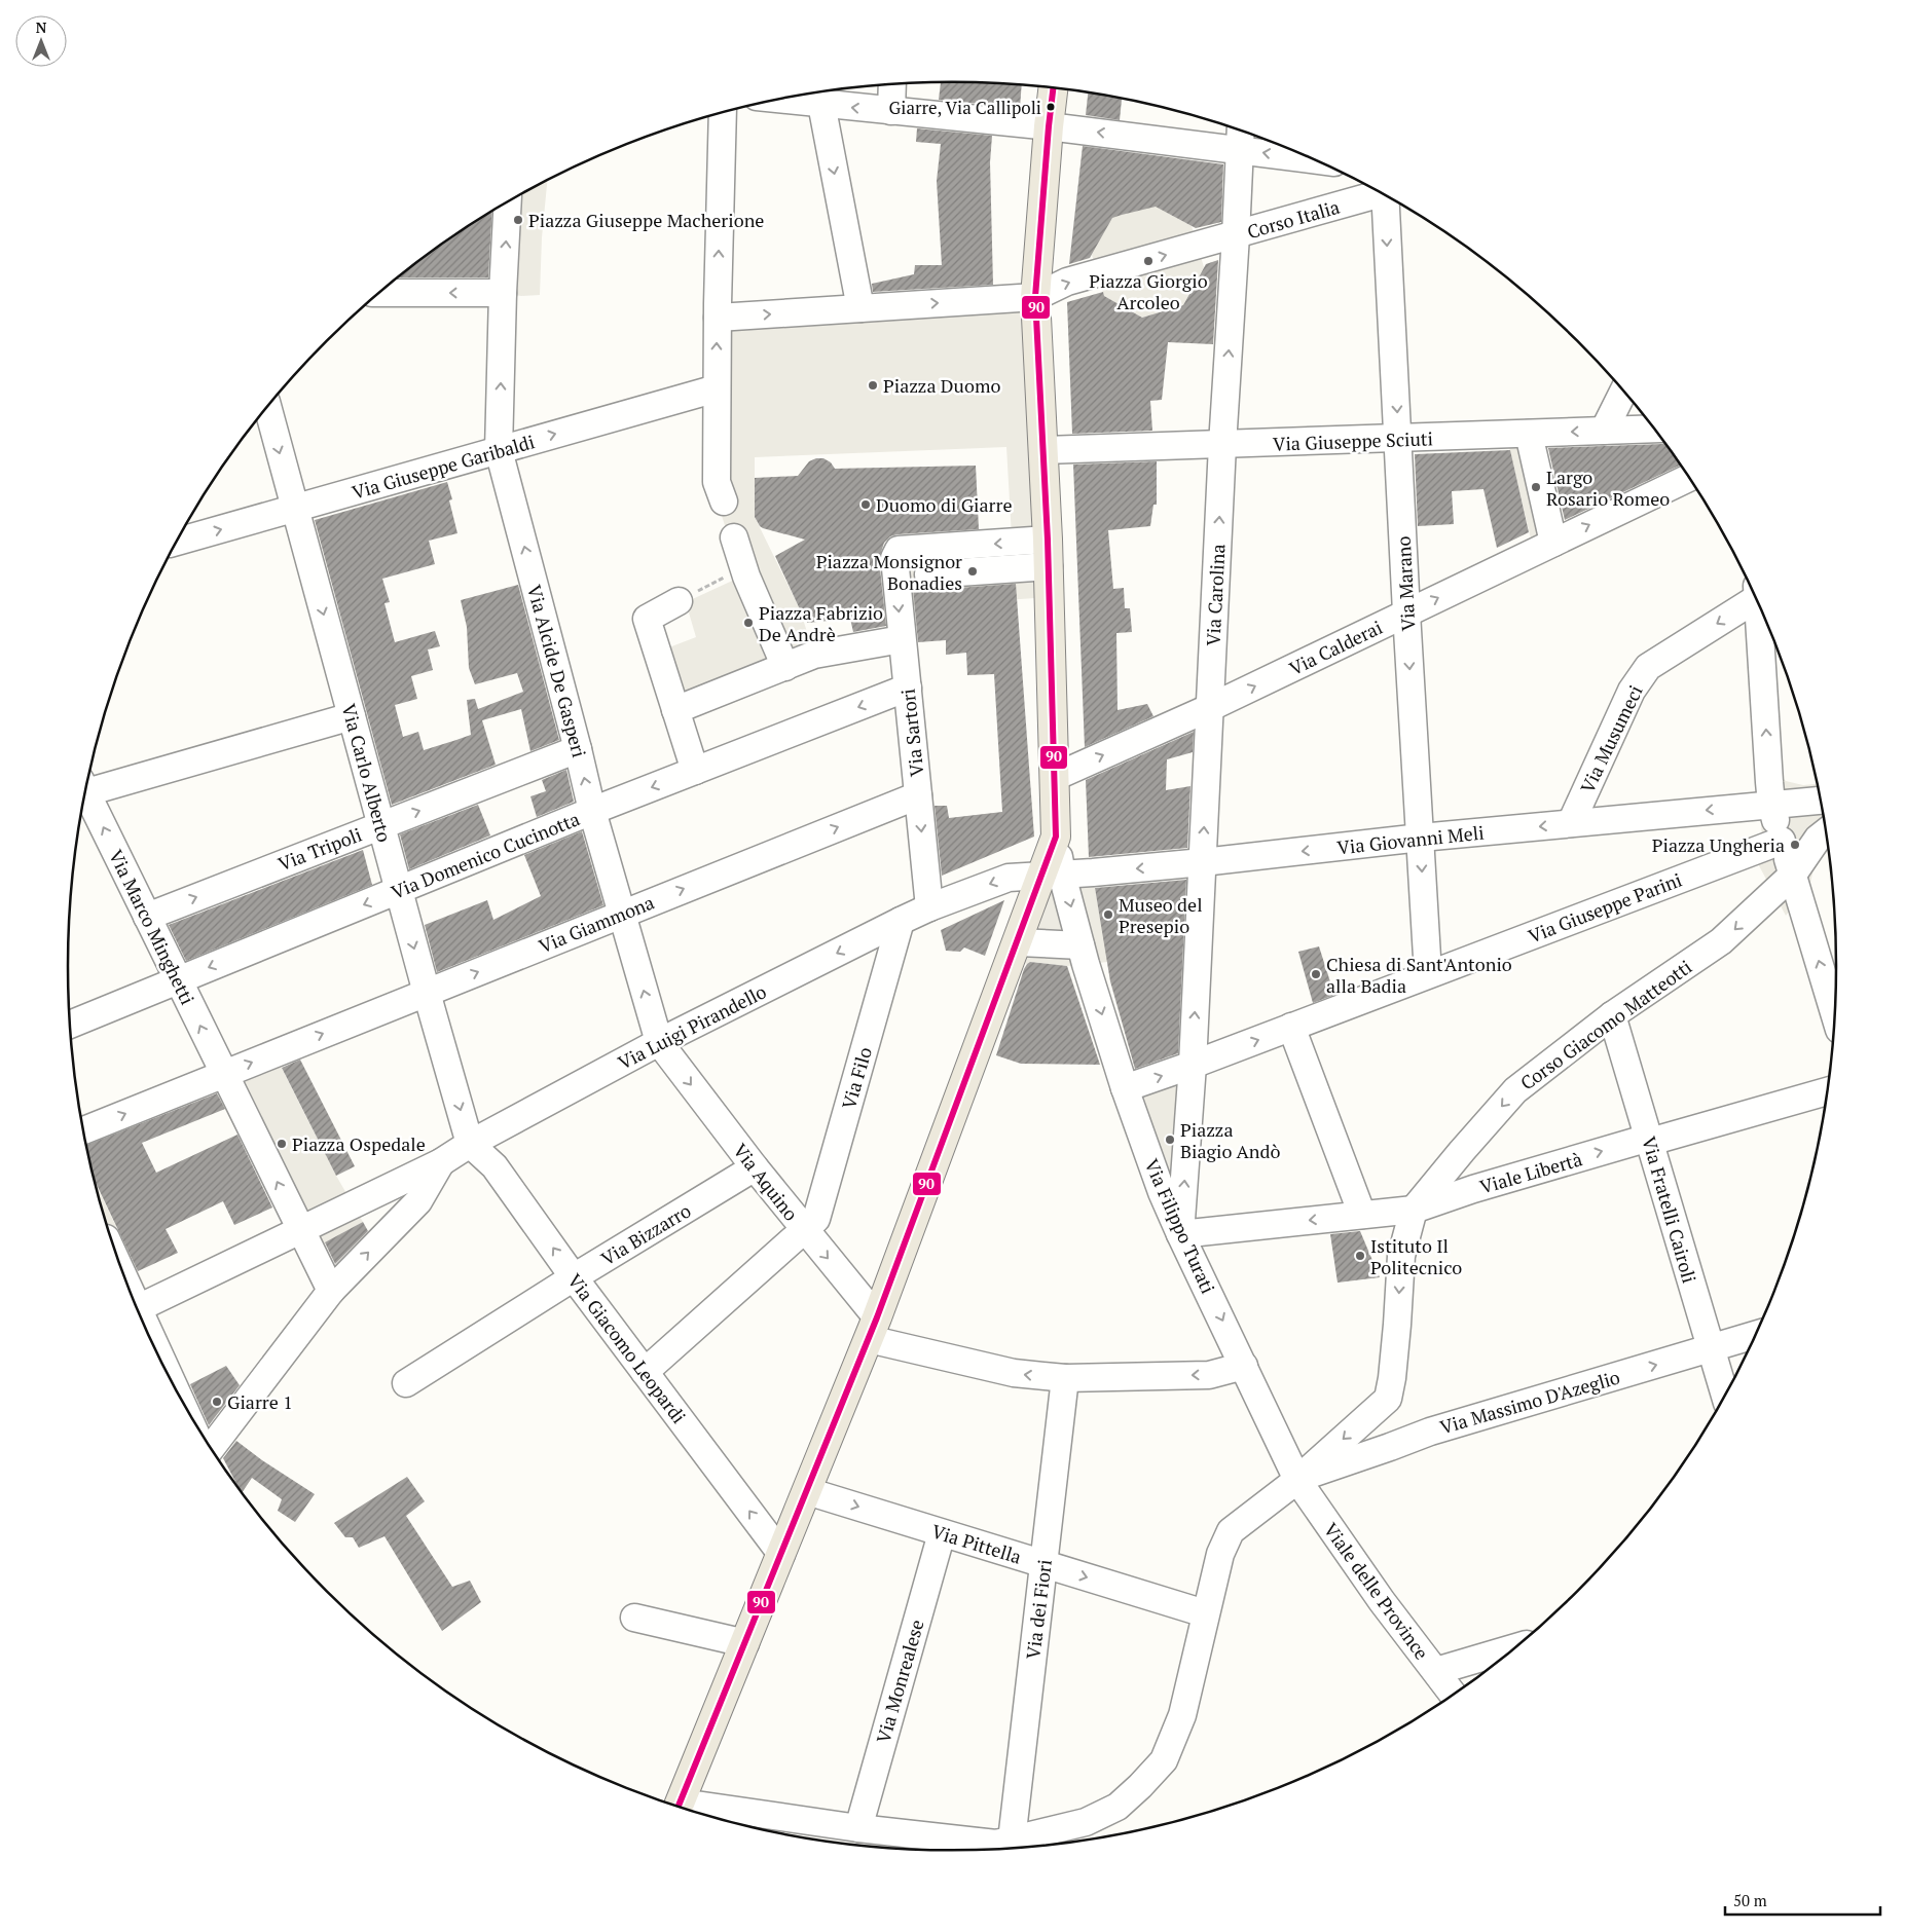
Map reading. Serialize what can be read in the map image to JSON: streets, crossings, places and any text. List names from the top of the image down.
{
  "streets": {
    "street": [
      "Corso Italia",
      "Via Giuseppe Sciuti",
      "Via Giuseppe Garibaldi",
      "Via Marano",
      "Via Carolina",
      "Via Calderai",
      "Via Alcide De Gasperi",
      "Via Sartori",
      "Via Musumeci",
      "Via Carlo Alberto",
      "Via Giovanni Meli",
      "Via Tripoli",
      "Via Domenico Cucinotta",
      "Via Giuseppe Parini",
      "Via Giammona",
      "Via Marco Minghetti",
      "Corso Giacomo Matteotti",
      "Via Luigi Pirandello",
      "Via Filo",
      "Viale Libertà",
      "Via Aquino",
      "Via Fratelli Cairoli",
      "Via Filippo Turati",
      "Via Bizzarro",
      "Via Giacomo Leopardi",
      "Via Massimo D'Azeglio",
      "Via Pittella",
      "Viale delle Province",
      "Via dei Fiori",
      "Via Monrealese"
    ]
  },
  "crossings": [
    ["Corso Italia", "Via Carolina"],
    ["Via Giuseppe Sciuti", "Via Marano"],
    ["Via Giuseppe Sciuti", "Via Carolina"],
    ["Via Giuseppe Garibaldi", "Via Alcide De Gasperi"],
    ["Via Giuseppe Garibaldi", "Via Carlo Alberto"],
    ["Via Marano", "Via Calderai"],
    ["Via Marano", "Via Giovanni Meli"],
    ["Via Marano", "Via Giuseppe Parini"],
    ["Via Carolina", "Via Calderai"],
    ["Via Carolina", "Via Giovanni Meli"],
    ["Via Carolina", "Via Giuseppe Parini"],
    ["Via Carolina", "Viale Libertà"],
    ["Via Carolina", "Via Filippo Turati"],
    ["Via Alcide De Gasperi", "Via Tripoli"],
    ["Via Alcide De Gasperi", "Via Domenico Cucinotta"],
    ["Via Alcide De Gasperi", "Via Giammona"],
    ["Via Alcide De Gasperi", "Via Luigi Pirandello"],
    ["Via Alcide De Gasperi", "Via Aquino"],
    ["Via Sartori", "Via Domenico Cucinotta"],
    ["Via Sartori", "Via Giammona"],
    ["Via Sartori", "Via Luigi Pirandello"],
    ["Via Musumeci", "Via Giovanni Meli"],
    ["Via Carlo Alberto", "Via Tripoli"],
    ["Via Carlo Alberto", "Via Domenico Cucinotta"],
    ["Via Carlo Alberto", "Via Giammona"],
    ["Via Carlo Alberto", "Via Luigi Pirandello"],
    ["Via Carlo Alberto", "Via Giacomo Leopardi"],
    ["Via Giovanni Meli", "Via Luigi Pirandello"],
    ["Via Giovanni Meli", "Via Filippo Turati"],
    ["Via Tripoli", "Via Marco Minghetti"],
    ["Via Domenico Cucinotta", "Via Marco Minghetti"],
    ["Via Giuseppe Parini", "Via Filippo Turati"],
    ["Via Giammona", "Via Marco Minghetti"],
    ["Via Marco Minghetti", "Via Luigi Pirandello"],
    ["Corso Giacomo Matteotti", "Viale Libertà"],
    ["Corso Giacomo Matteotti", "Via Fratelli Cairoli"],
    ["Corso Giacomo Matteotti", "Via Massimo D'Azeglio"],
    ["Via Luigi Pirandello", "Via Filo"],
    ["Via Luigi Pirandello", "Via Aquino"],
    ["Via Luigi Pirandello", "Via Filippo Turati"],
    ["Via Luigi Pirandello", "Via Giacomo Leopardi"],
    ["Via Filo", "Via Aquino"],
    ["Via Filo", "Via Giacomo Leopardi"],
    ["Viale Libertà", "Via Fratelli Cairoli"],
    ["Viale Libertà", "Via Filippo Turati"],
    ["Via Aquino", "Via Bizzarro"],
    ["Via Fratelli Cairoli", "Via Massimo D'Azeglio"],
    ["Via Filippo Turati", "Via Massimo D'Azeglio"],
    ["Via Filippo Turati", "Viale delle Province"],
    ["Via Bizzarro", "Via Giacomo Leopardi"],
    ["Via Massimo D'Azeglio", "Viale delle Province"],
    ["Via Pittella", "Via dei Fiori"],
    ["Via Pittella", "Via Monrealese"]
  ],
  "one_way": [
    "Via Marano",
    "Via Carolina",
    "Via Calderai",
    "Via Musumeci",
    "Via Carlo Alberto",
    "Via Giovanni Meli",
    "Via Giammona",
    "Via Marco Minghetti",
    "Corso Giacomo Matteotti",
    "Via Luigi Pirandello",
    "Via Aquino",
    "Via Filippo Turati",
    "Via Giacomo Leopardi",
    "Via Massimo D'Azeglio"
  ],
  "places": [
    "Giarre, Via Callipoli",
    "Piazza Giuseppe Macherione",
    "Piazza Giorgio Arcoleo",
    "Piazza Duomo",
    "Largo Rosario Romeo",
    "Duomo di Giarre",
    "Piazza Monsignor Bonadies",
    "Piazza Fabrizio De Andrè",
    "Piazza Ungheria",
    "Museo del Presepio",
    "Chiesa di Sant'Antonio alla Badia",
    "Piazza Biagio Andò",
    "Piazza Ospedale",
    "Istituto Il Politecnico",
    "Giarre 1"
  ],
  "lines": ["transit line 90"],
  "scale_bar": "50 m",
  "north": "top"
}
